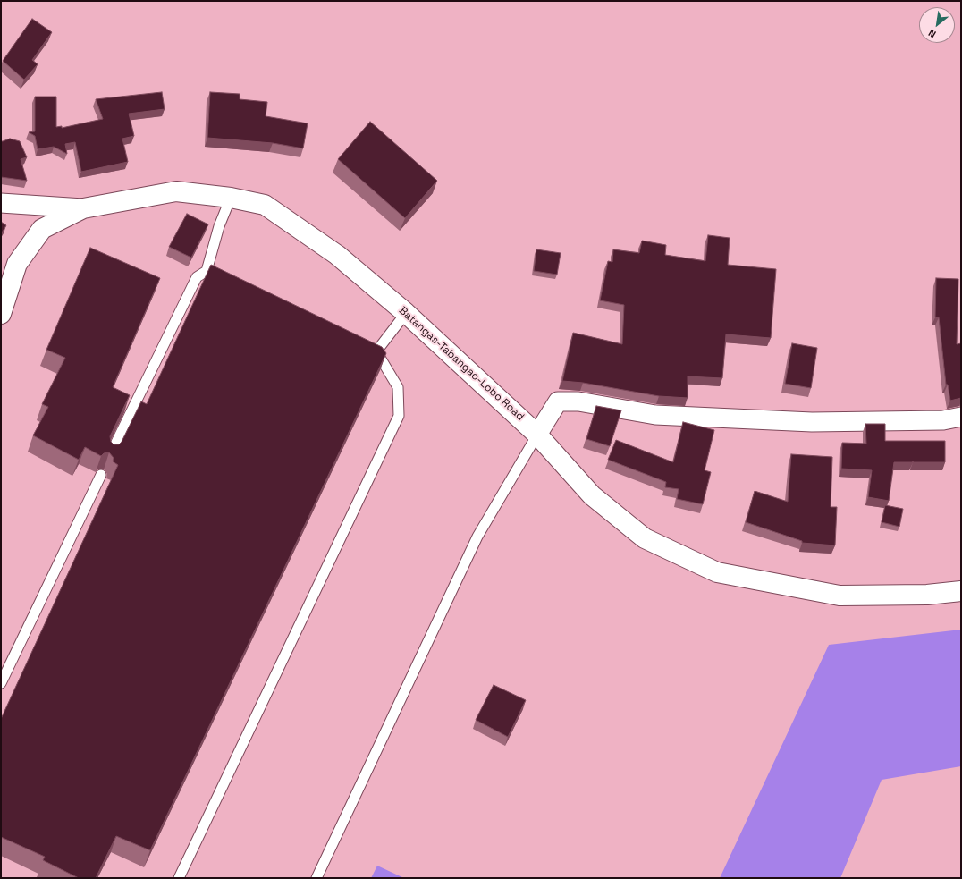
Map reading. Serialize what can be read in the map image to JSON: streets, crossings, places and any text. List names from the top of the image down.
{
  "streets": {
    "main road": ["Batangas-Tabangao-Lobo Road"]
  },
  "north": "bottom left"
}
